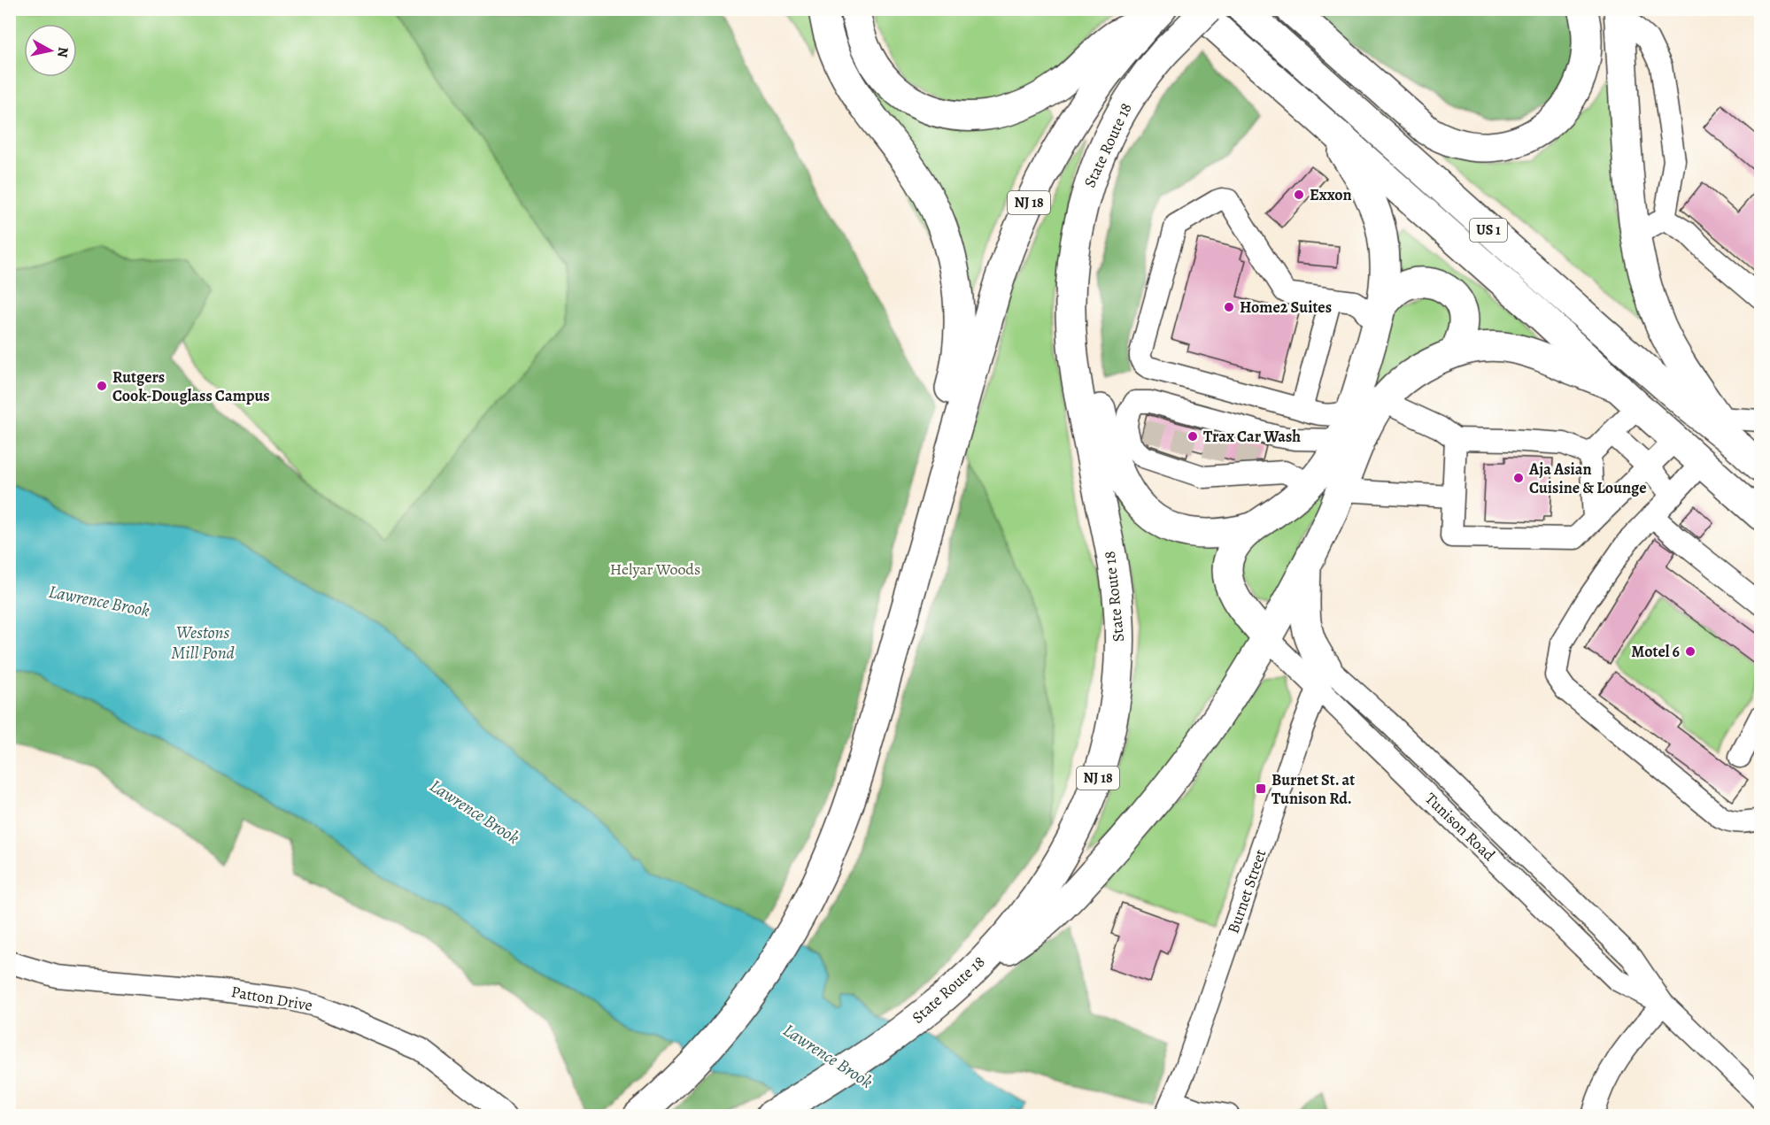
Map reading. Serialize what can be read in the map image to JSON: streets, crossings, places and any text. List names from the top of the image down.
{
  "streets": {
    "highway": ["State Route 18", "NJ 18", "US 1"],
    "street": ["Tunison Road", "Burnet Street", "Patton Drive"]
  },
  "crossings": [
    ["State Route 18", "US 1"],
    ["Tunison Road", "Burnet Street"]
  ],
  "water": ["Lawrence Brook", "Westons Mill Pond"],
  "parks": ["Helyar Woods"],
  "places": {
    "other": [
      "Exxon",
      "Home2 Suites",
      "Rutgers Cook-Douglass Campus",
      "Trax Car Wash",
      "Aja Asian Cuisine & Lounge",
      "Motel 6"
    ],
    "transit": ["Burnet St. at Tunison Rd."]
  },
  "north": "right"
}
